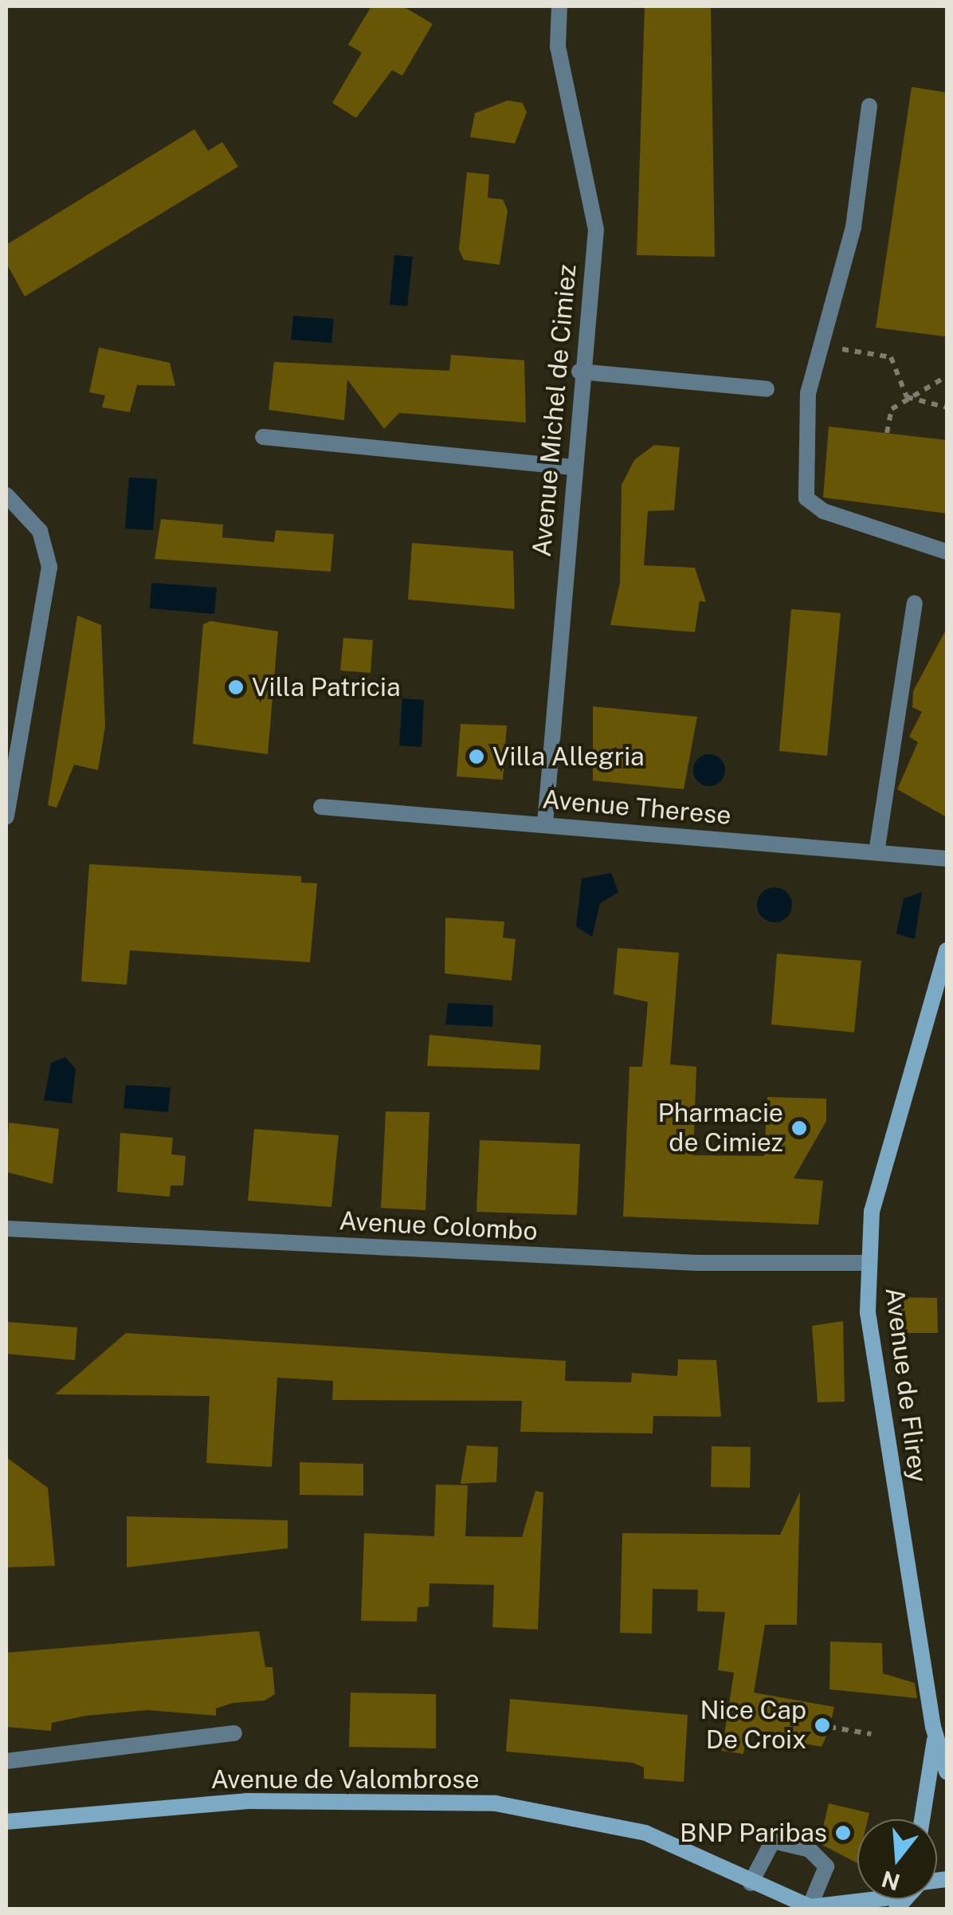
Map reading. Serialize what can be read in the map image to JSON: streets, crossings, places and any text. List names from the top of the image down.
{
  "streets": {
    "main road": ["Avenue de Flirey", "Avenue de Valombrose"],
    "street": ["Avenue Michel de Cimiez", "Avenue Therese", "Avenue Colombo"]
  },
  "crossings": [
    ["Avenue Michel de Cimiez", "Avenue Therese"],
    ["Avenue Colombo", "Avenue de Flirey"]
  ],
  "places": [
    "Villa Patricia",
    "Villa Allegria",
    "Pharmacie de Cimiez",
    "Nice Cap De Croix",
    "BNP Paribas"
  ],
  "north": "bottom"
}
